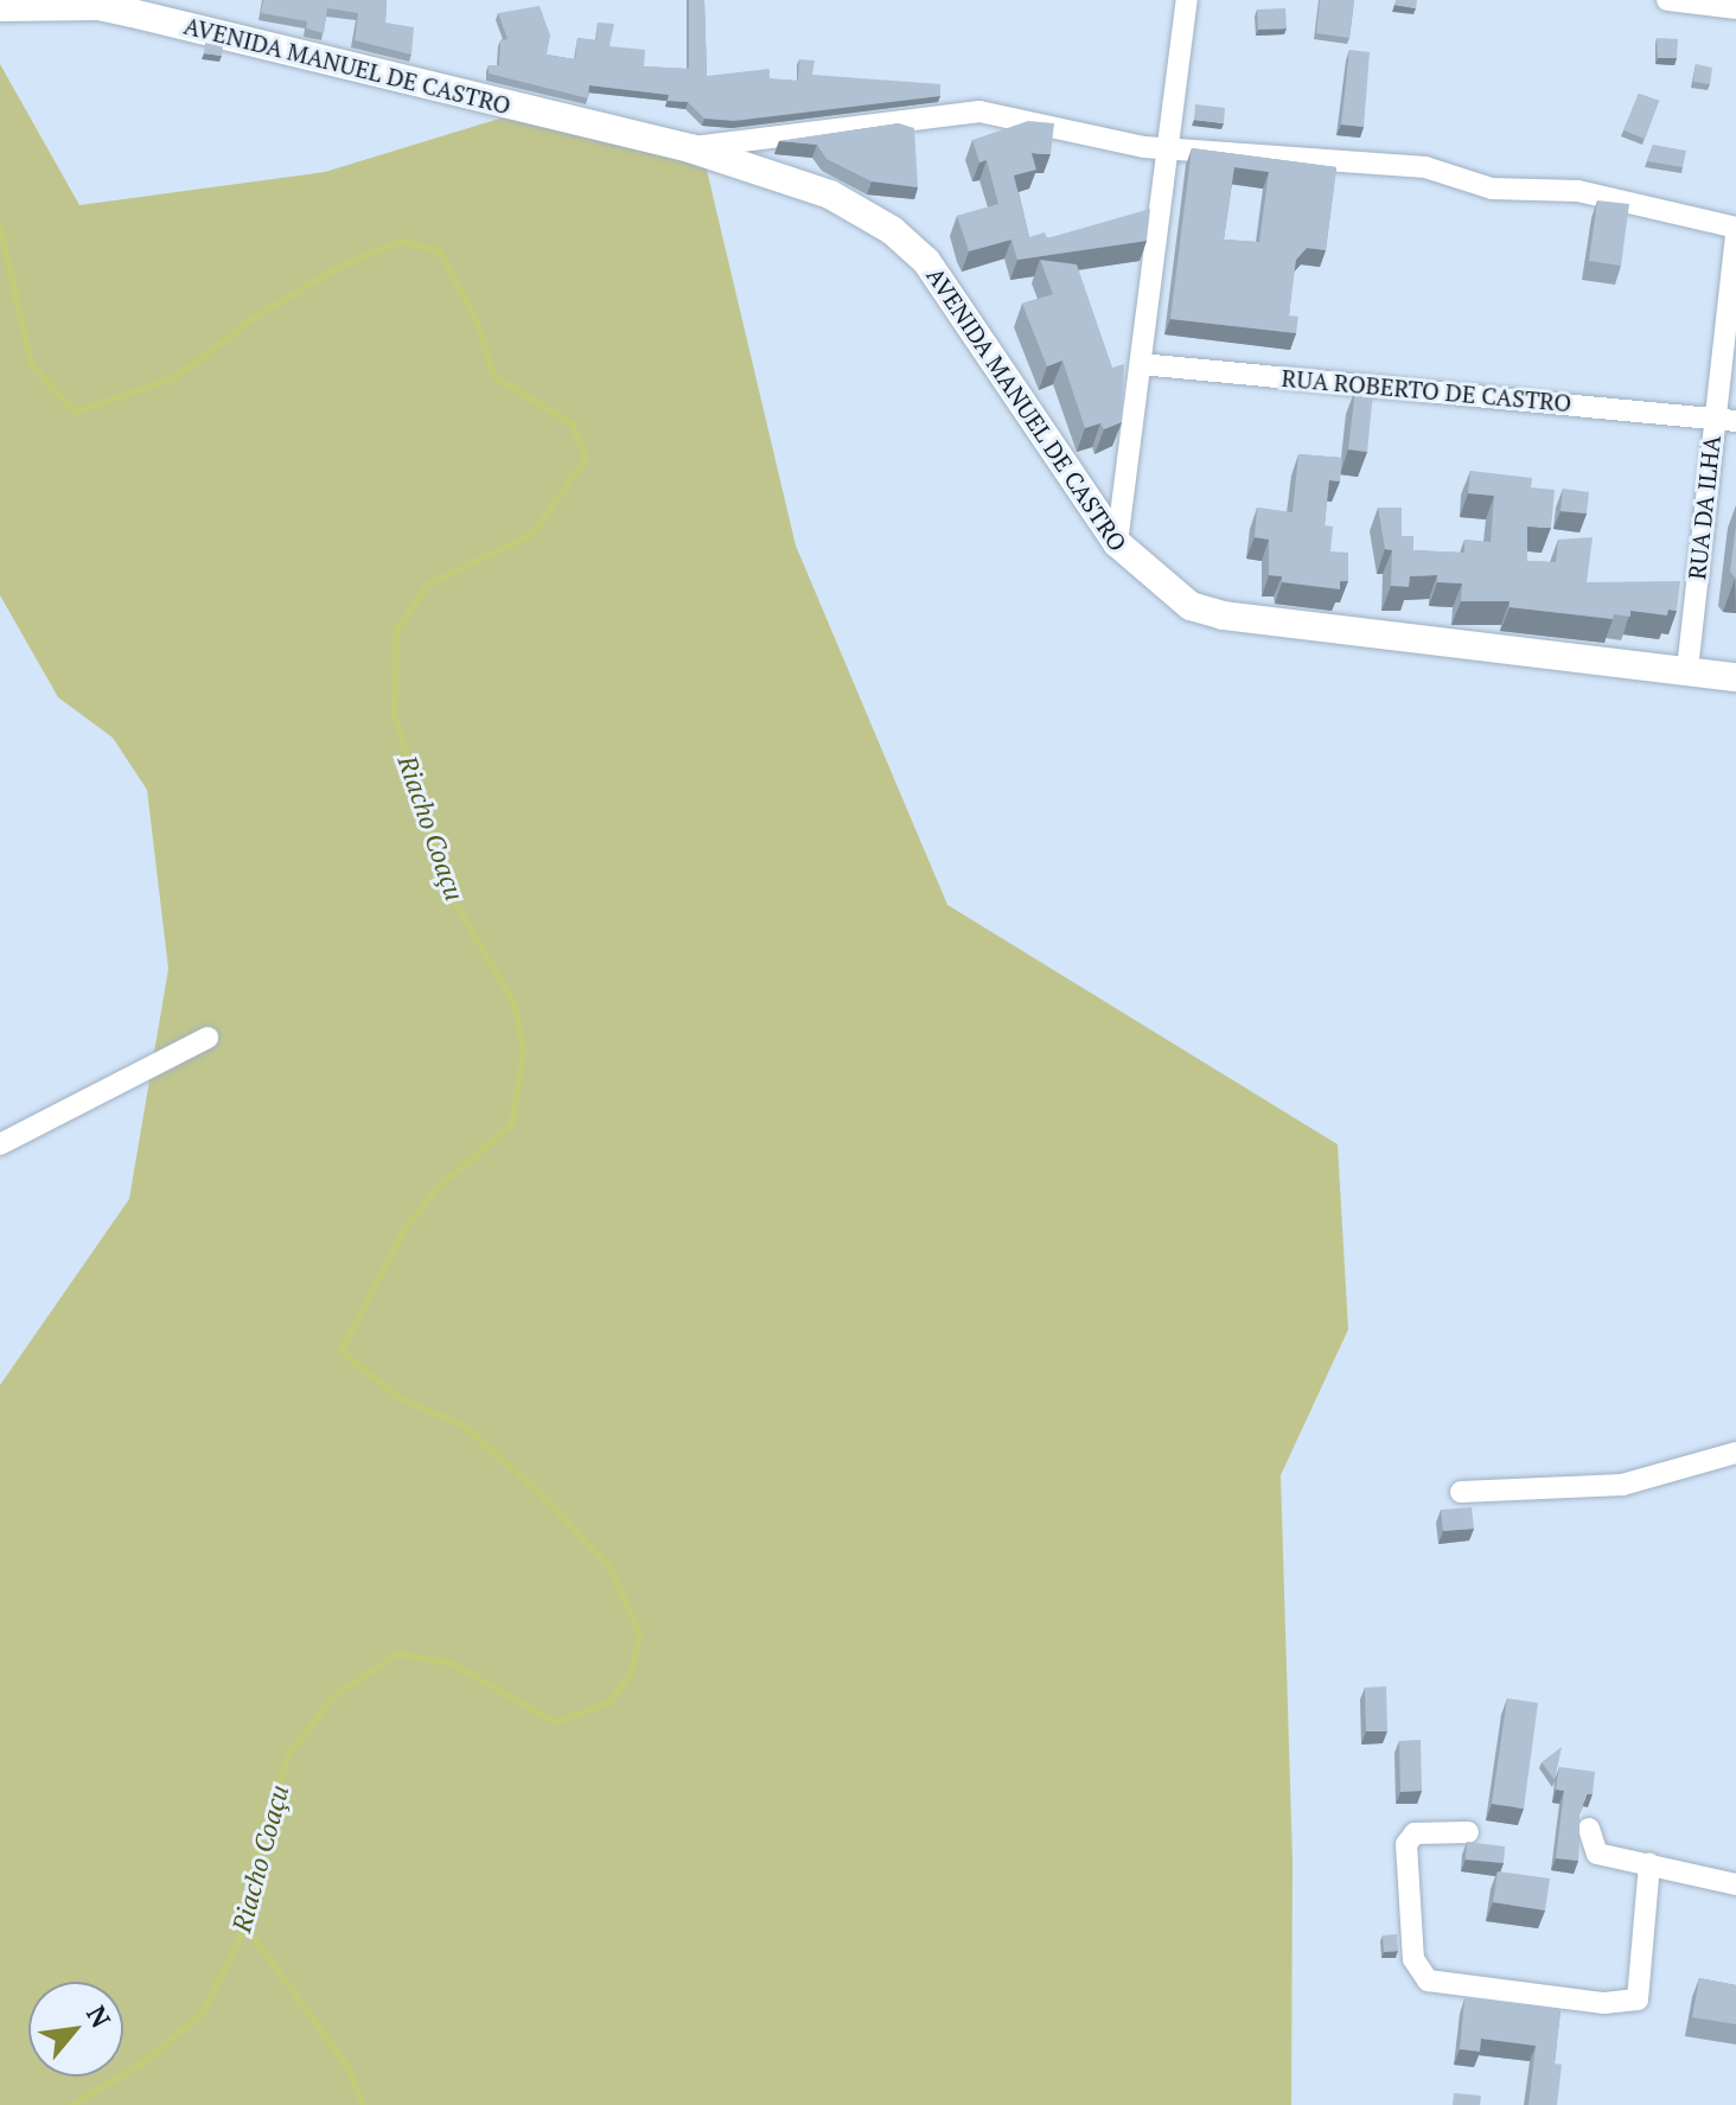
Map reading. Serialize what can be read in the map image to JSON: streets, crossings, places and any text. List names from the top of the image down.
{
  "streets": {
    "street": ["AVENIDA MANUEL DE CASTRO", "RUA ROBERTO DE CASTRO", "RUA DA ILHA"]
  },
  "crossings": [
    ["AVENIDA MANUEL DE CASTRO", "RUA DA ILHA"],
    ["RUA ROBERTO DE CASTRO", "RUA DA ILHA"]
  ],
  "water": ["Riacho Coaçu"],
  "north": "top right"
}
